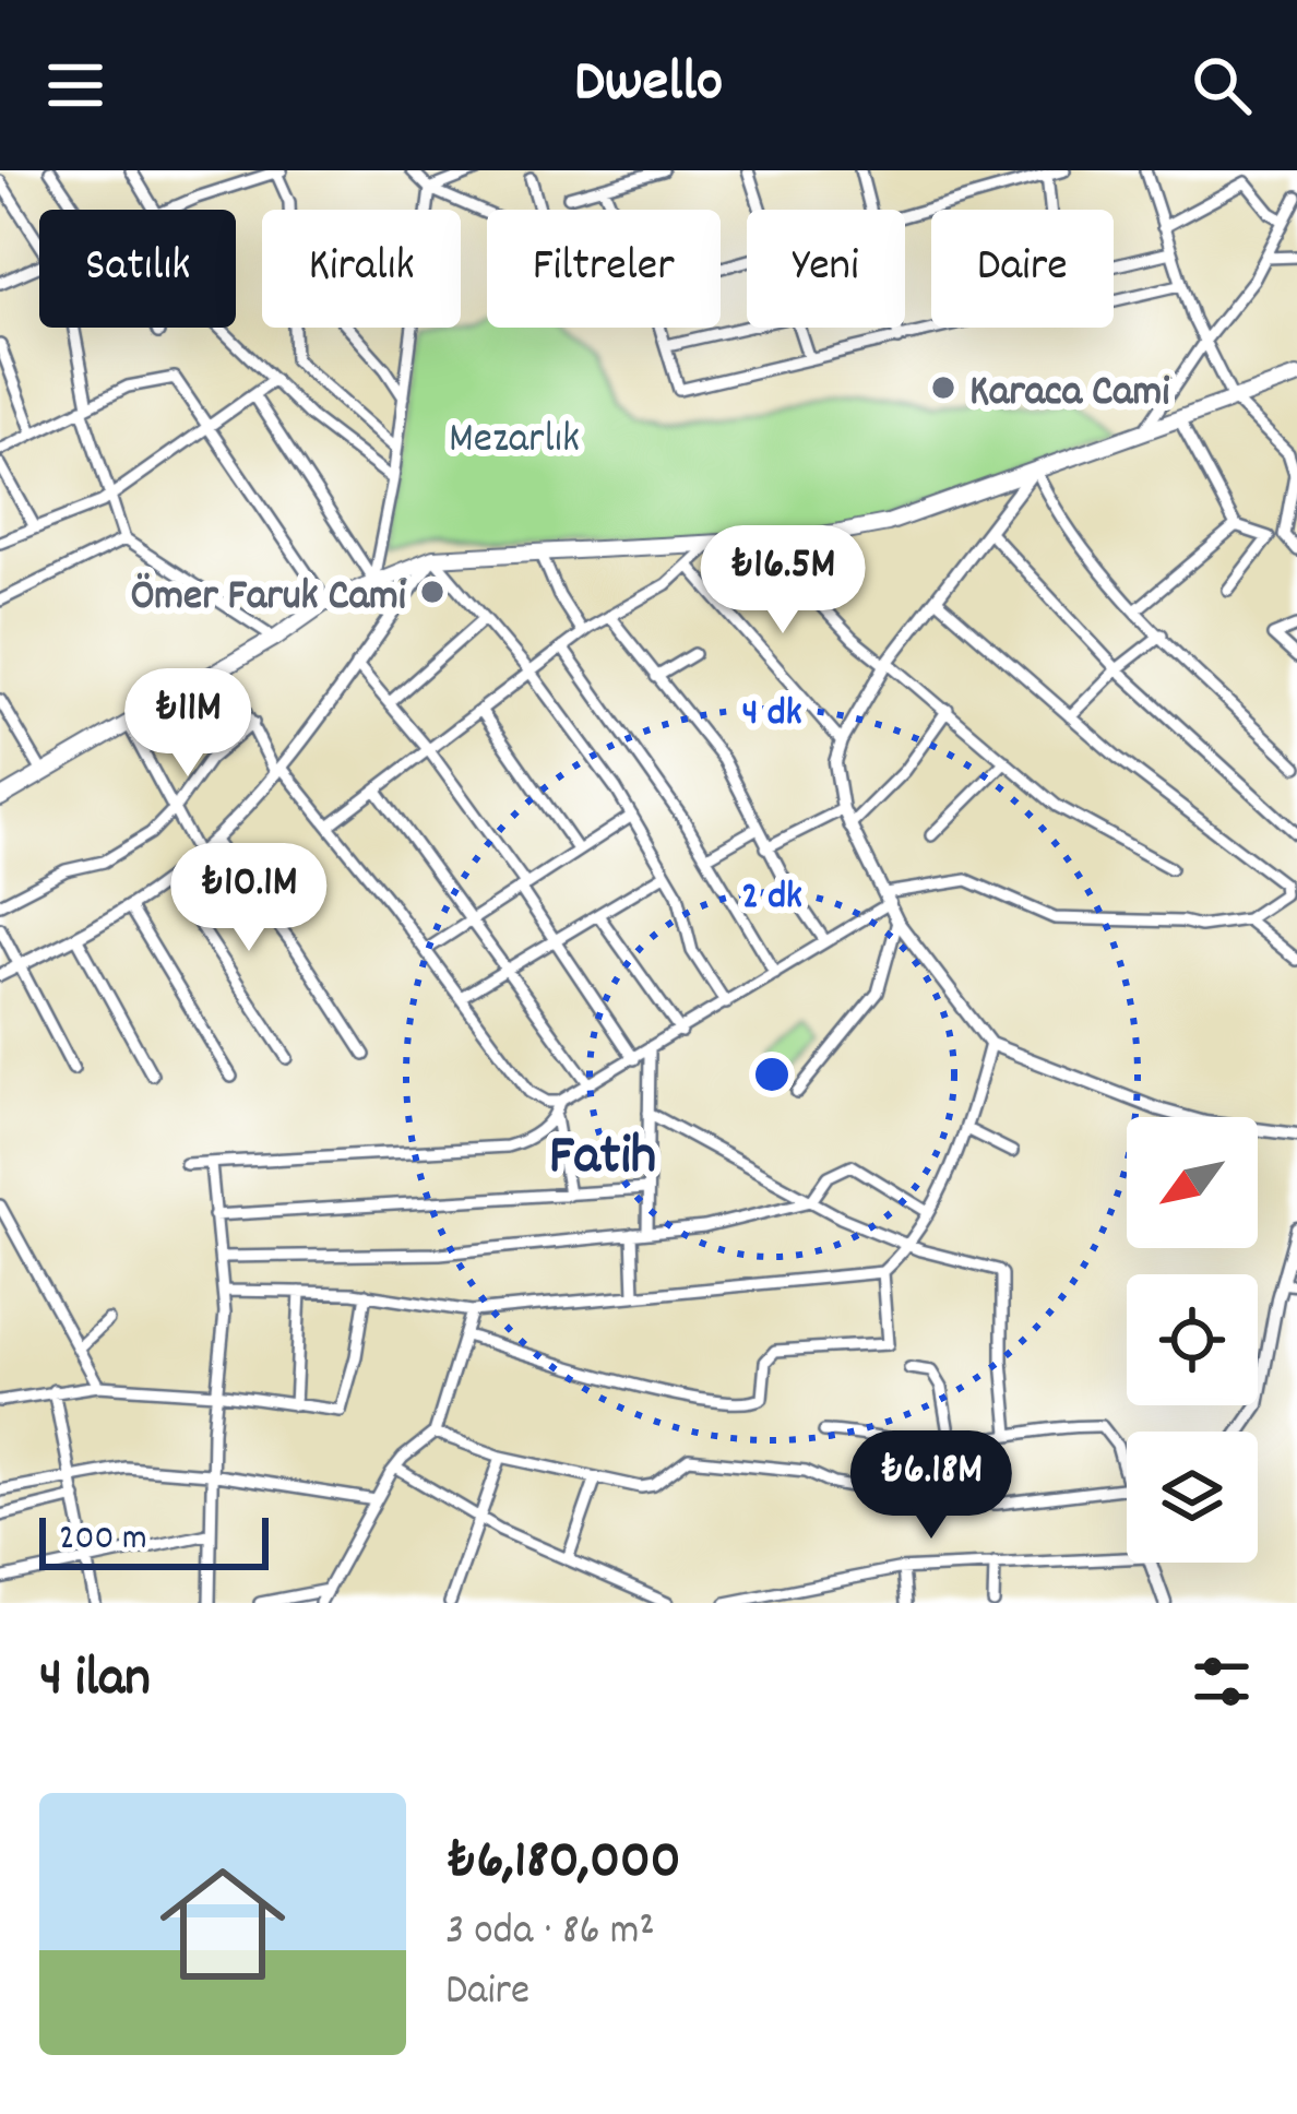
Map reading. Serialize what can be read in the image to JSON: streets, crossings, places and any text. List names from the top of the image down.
{
  "districts": ["Fatih"],
  "parks": ["Mezarlık"],
  "places": ["Karaca Cami", "Ömer Faruk Cami"],
  "scale_bar": "200 m",
  "north": "bottom left",
  "page": {
    "header": "Dwello",
    "chip": [
      "Satılık",
      "Kiralık",
      "Filtreler",
      "Yeni",
      "Daire"
    ],
    "price": [
      "₺16.5M",
      "₺11M",
      "₺10.1M",
      "₺6.18M"
    ],
    "scale": "200 m",
    "heading": "4 ilan",
    "list": [
      {
        "name": "₺6,180,000",
        "note": "3 oda · 86 m² · Daire"
      }
    ]
  },
  "rings": ["4 dk", "2 dk"]
}
